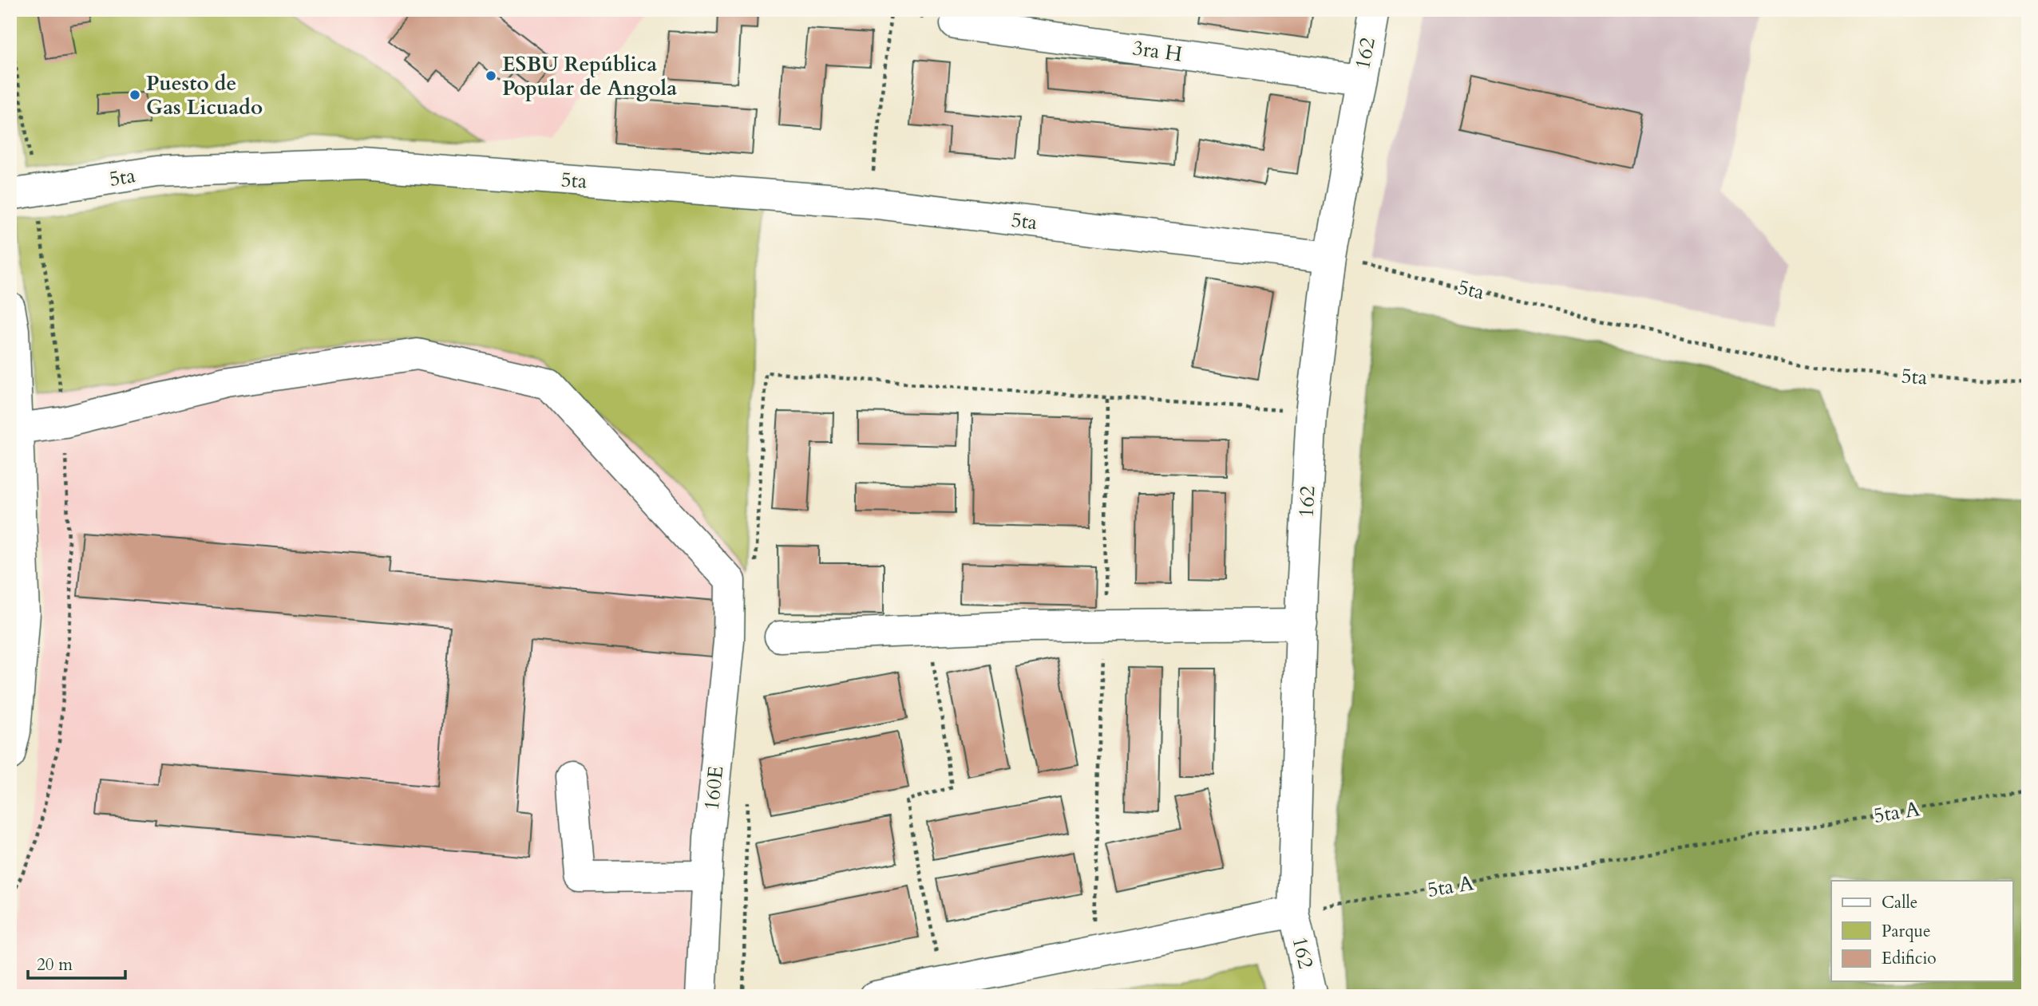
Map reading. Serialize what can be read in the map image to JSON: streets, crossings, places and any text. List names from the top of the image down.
{
  "streets": {
    "street": [
      "3ra H",
      "162",
      "5ta",
      "160E"
    ],
    "path": ["5ta A"]
  },
  "crossings": [
    ["3ra H", "162"],
    ["162", "5ta"],
    ["162", "5ta A"]
  ],
  "places": ["ESBU República Popular de Angola", "Puesto de Gas Licuado"],
  "legend": ["Calle", "Parque", "Edificio"],
  "scale_bar": "20 m"
}
